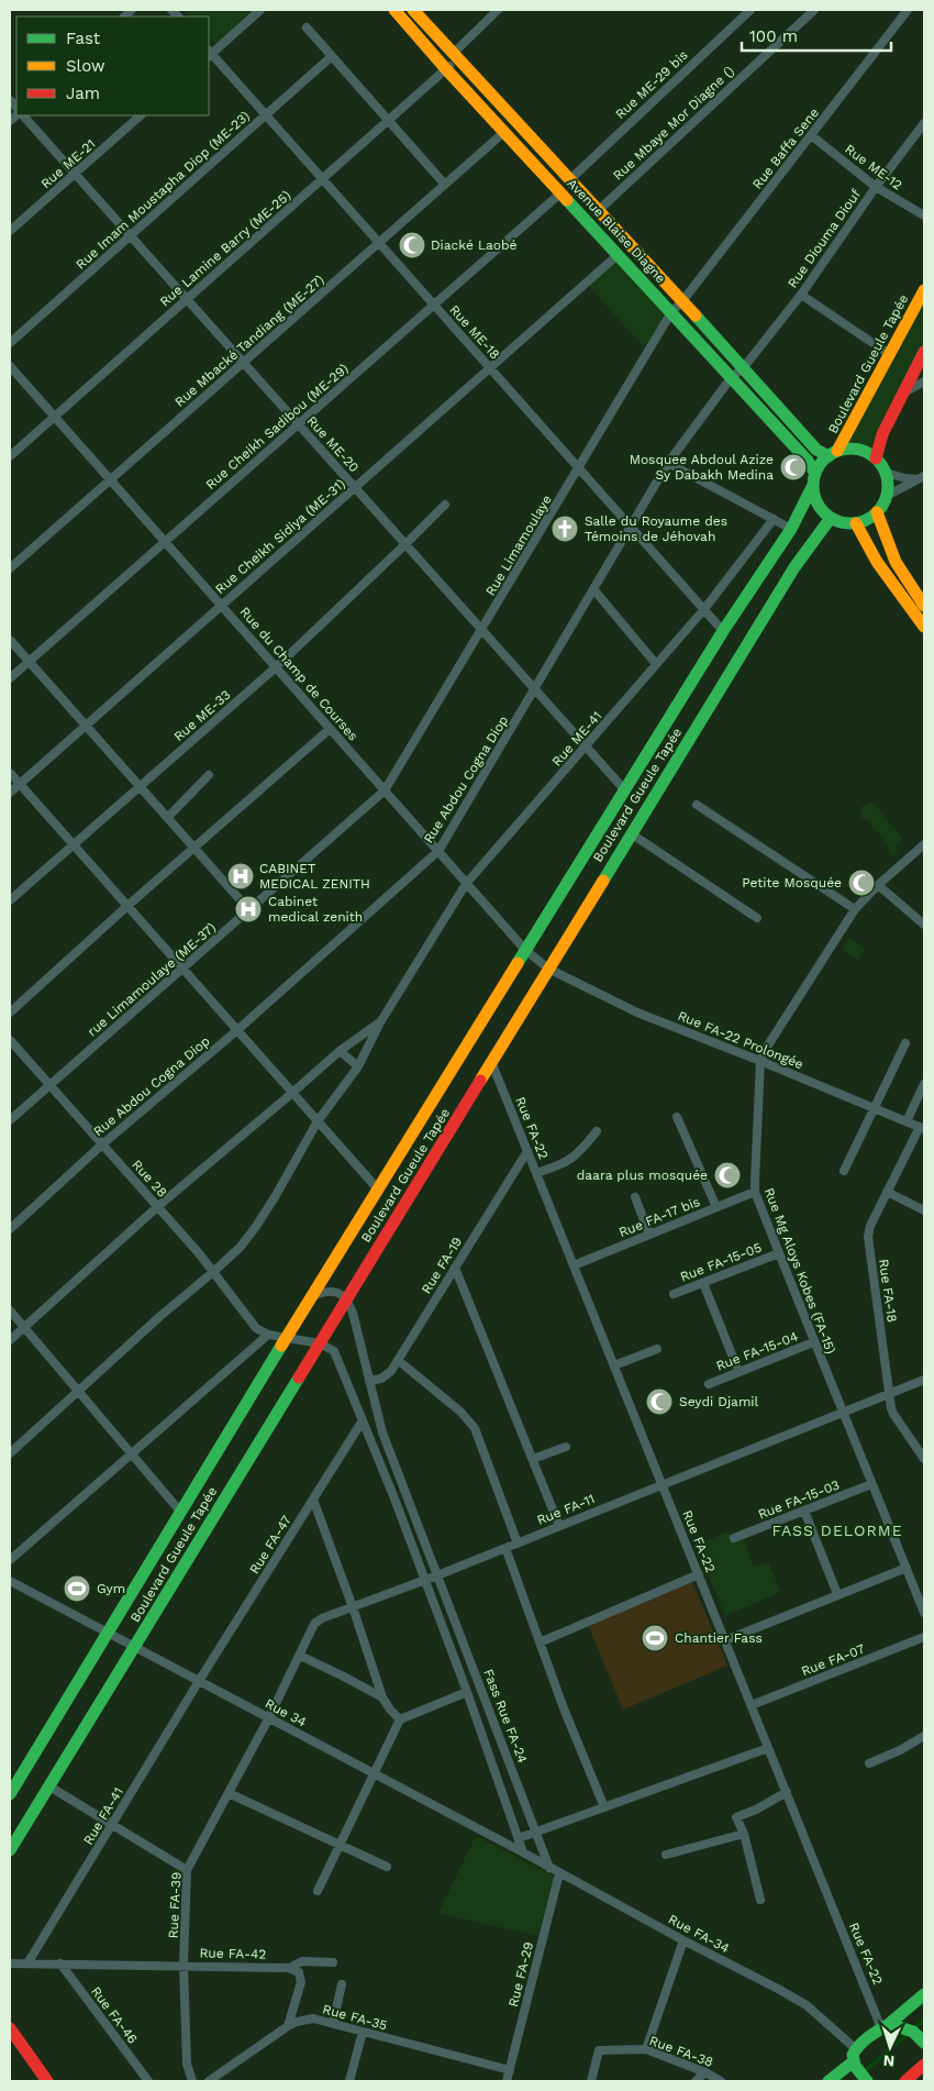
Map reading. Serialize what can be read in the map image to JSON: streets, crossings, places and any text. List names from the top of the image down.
{
  "streets": {
    "street": [
      "Rue ME-29 bis",
      "Rue Mbaye Mor Diagne ()",
      "Rue Baffa Sene",
      "Rue ME-21",
      "Rue ME-12",
      "Rue Imam Moustapha Diop (ME-23)",
      "Avenue Blaise Diagne",
      "Rue Diouma Diouf",
      "Rue Lamine Barry (ME-25)",
      "Rue ME-18",
      "Rue Mbacké Tandiang (ME-27)",
      "Boulevard Gueule Tapée",
      "Rue Cheikh Sadibou (ME-29)",
      "Rue ME-20",
      "Rue Cheikh Sidiya (ME-31)",
      "Rue Limamoulaye",
      "Rue du Champ de Courses",
      "Rue ME-33",
      "Rue ME-41",
      "Rue Abdou Cogna Diop",
      "rue Limamoulaye (ME-37)",
      "Rue FA-22 Prolongée",
      "Rue FA-22",
      "Rue 28",
      "Rue FA-17 bis",
      "Rue FA-15-05",
      "Rue FA-19",
      "Rue Mg Aloys Kobes (FA-15)",
      "Rue FA-18",
      "Rue FA-15-04",
      "Rue FA-15-03",
      "Rue FA-11",
      "Rue FA-47",
      "Rue FA-07",
      "Rue 34",
      "Fass Rue FA-24",
      "Rue FA-41",
      "Rue FA-39",
      "Rue FA-34",
      "Rue FA-42",
      "Rue FA-29",
      "Rue FA-46",
      "Rue FA-35",
      "Rue FA-38"
    ]
  },
  "crossings": [
    ["Rue ME-29 bis", "Avenue Blaise Diagne"],
    ["Rue Mbaye Mor Diagne ()", "Avenue Blaise Diagne"],
    ["Rue Baffa Sene", "Rue ME-12"],
    ["Rue Baffa Sene", "Avenue Blaise Diagne"],
    ["Rue Baffa Sene", "Rue Limamoulaye"],
    ["Rue ME-21", "Rue ME-20"],
    ["Rue ME-12", "Rue Diouma Diouf"],
    ["Rue Imam Moustapha Diop (ME-23)", "Rue ME-18"],
    ["Rue Imam Moustapha Diop (ME-23)", "Rue ME-20"],
    ["Avenue Blaise Diagne", "Rue Diouma Diouf"],
    ["Avenue Blaise Diagne", "Rue Lamine Barry (ME-25)"],
    ["Avenue Blaise Diagne", "Rue Mbacké Tandiang (ME-27)"],
    ["Avenue Blaise Diagne", "Boulevard Gueule Tapée"],
    ["Avenue Blaise Diagne", "Rue Cheikh Sadibou (ME-29)"],
    ["Avenue Blaise Diagne", "Rue Cheikh Sidiya (ME-31)"],
    ["Avenue Blaise Diagne", "Rue Limamoulaye"],
    ["Avenue Blaise Diagne", "Rue Abdou Cogna Diop"],
    ["Rue Diouma Diouf", "Rue Abdou Cogna Diop"],
    ["Rue Lamine Barry (ME-25)", "Rue ME-18"],
    ["Rue Lamine Barry (ME-25)", "Rue ME-20"],
    ["Rue Lamine Barry (ME-25)", "Rue du Champ de Courses"],
    ["Rue ME-18", "Rue Mbacké Tandiang (ME-27)"],
    ["Rue ME-18", "Boulevard Gueule Tapée"],
    ["Rue ME-18", "Rue Cheikh Sadibou (ME-29)"],
    ["Rue ME-18", "Rue Cheikh Sidiya (ME-31)"],
    ["Rue ME-18", "Rue Limamoulaye"],
    ["Rue ME-18", "Rue ME-41"],
    ["Rue ME-18", "Rue Abdou Cogna Diop"],
    ["Rue Mbacké Tandiang (ME-27)", "Rue ME-20"],
    ["Rue Mbacké Tandiang (ME-27)", "Rue du Champ de Courses"],
    ["Boulevard Gueule Tapée", "Rue ME-20"],
    ["Boulevard Gueule Tapée", "Rue du Champ de Courses"],
    ["Boulevard Gueule Tapée", "Rue FA-22 Prolongée"],
    ["Boulevard Gueule Tapée", "Rue FA-22"],
    ["Boulevard Gueule Tapée", "Rue 34"],
    ["Boulevard Gueule Tapée", "Fass Rue FA-24"],
    ["Rue Cheikh Sadibou (ME-29)", "Rue ME-20"],
    ["Rue Cheikh Sadibou (ME-29)", "Rue du Champ de Courses"],
    ["Rue ME-20", "Rue Cheikh Sidiya (ME-31)"],
    ["Rue ME-20", "Rue Limamoulaye"],
    ["Rue ME-20", "Rue ME-33"],
    ["Rue ME-20", "Rue ME-41"],
    ["Rue ME-20", "Rue Abdou Cogna Diop"],
    ["Rue Cheikh Sidiya (ME-31)", "Rue du Champ de Courses"],
    ["Rue Limamoulaye", "Rue du Champ de Courses"],
    ["Rue Limamoulaye", "rue Limamoulaye (ME-37)"],
    ["Rue du Champ de Courses", "Rue ME-33"],
    ["Rue du Champ de Courses", "Rue ME-41"],
    ["Rue du Champ de Courses", "Rue Abdou Cogna Diop"],
    ["Rue du Champ de Courses", "rue Limamoulaye (ME-37)"],
    ["Rue ME-41", "Rue 28"],
    ["Rue Abdou Cogna Diop", "Rue 28"],
    ["rue Limamoulaye (ME-37)", "Rue 28"],
    ["Rue FA-22 Prolongée", "Rue Mg Aloys Kobes (FA-15)"],
    ["Rue FA-22 Prolongée", "Rue FA-18"],
    ["Rue FA-22", "Rue FA-17 bis"],
    ["Rue FA-22", "Rue FA-19"],
    ["Rue FA-22", "Rue FA-11"],
    ["Rue FA-22", "Rue FA-07"],
    ["Rue FA-17 bis", "Rue Mg Aloys Kobes (FA-15)"],
    ["Rue FA-15-05", "Rue Mg Aloys Kobes (FA-15)"],
    ["Rue FA-19", "Fass Rue FA-24"],
    ["Rue Mg Aloys Kobes (FA-15)", "Rue FA-15-04"],
    ["Rue Mg Aloys Kobes (FA-15)", "Rue FA-15-03"],
    ["Rue Mg Aloys Kobes (FA-15)", "Rue FA-11"],
    ["Rue FA-18", "Rue FA-11"],
    ["Rue FA-11", "Rue 34"],
    ["Rue FA-11", "Fass Rue FA-24"],
    ["Rue FA-11", "Rue FA-39"],
    ["Rue FA-47", "Rue 34"],
    ["Rue FA-47", "Rue FA-41"],
    ["Rue 34", "Fass Rue FA-24"],
    ["Rue 34", "Rue FA-41"],
    ["Rue 34", "Rue FA-39"],
    ["Rue 34", "Rue FA-34"],
    ["Fass Rue FA-24", "Rue FA-34"],
    ["Rue FA-41", "Rue FA-42"],
    ["Rue FA-39", "Rue FA-42"],
    ["Rue FA-34", "Rue FA-29"],
    ["Rue FA-42", "Rue FA-46"],
    ["Rue FA-29", "Rue FA-35"]
  ],
  "districts": ["FASS DELORME"],
  "places": {
    "mosque": [
      "Diacké Laobé",
      "Mosquee Abdoul Azize Sy Dabakh Medina",
      "Petite Mosquée",
      "daara plus mosquée",
      "Seydi Djamil"
    ],
    "church": ["Salle du Royaume des Témoins de Jéhovah"],
    "hospital": ["CABINET MEDICAL ZENITH", "Cabinet medical zenith"],
    "sports": ["Gym", "Chantier Fass"]
  },
  "legend": ["Fast", "Slow", "Jam"],
  "scale_bar": "100 m",
  "north": "bottom"
}
